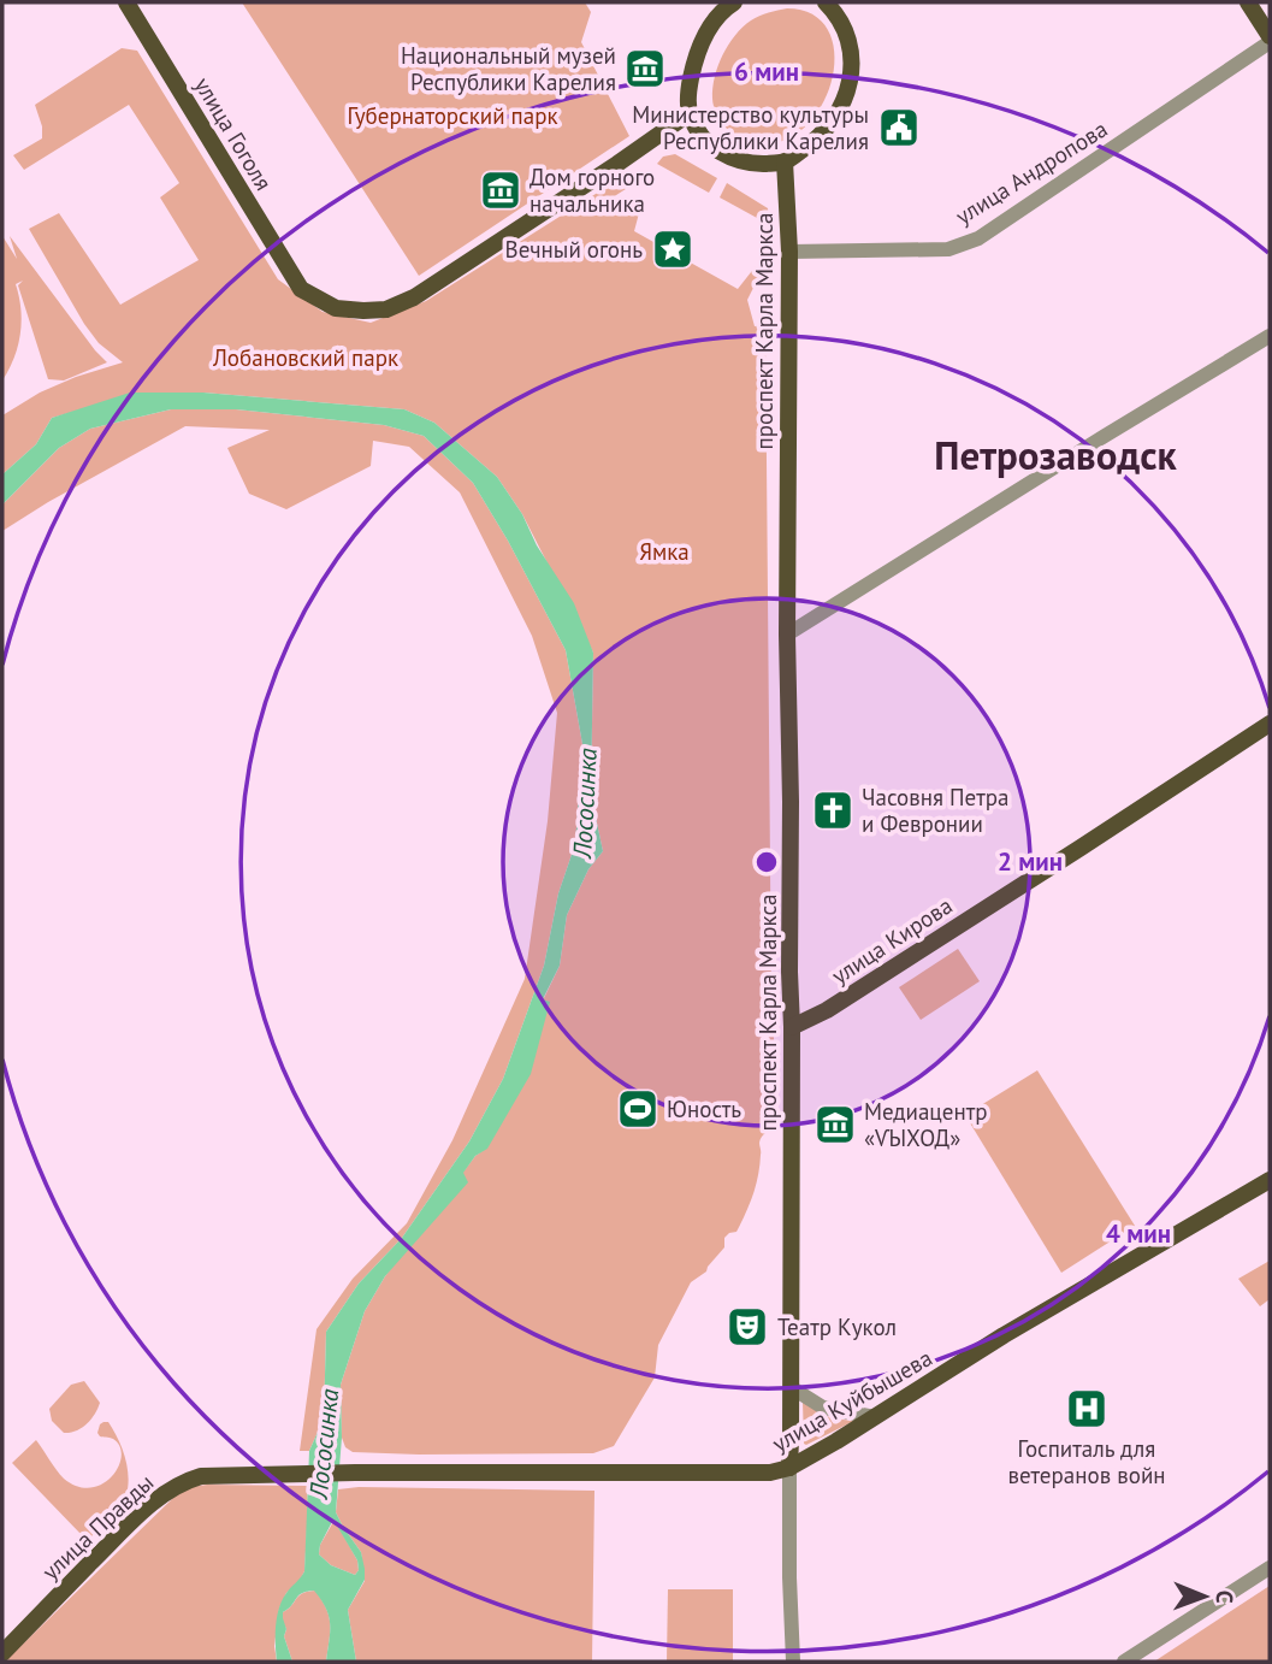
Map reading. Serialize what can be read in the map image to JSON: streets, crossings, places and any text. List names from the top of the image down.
{
  "streets": {
    "main road": [
      "улица Гоголя",
      "проспект Карла Маркса",
      "улица Кирова",
      "улица Куйбышева",
      "улица Правды"
    ],
    "street": ["улица Андропова"]
  },
  "crossings": [
    ["улица Андропова", "проспект Карла Маркса"],
    ["проспект Карла Маркса", "улица Кирова"],
    ["проспект Карла Маркса", "улица Куйбышева"],
    ["улица Куйбышева", "улица Правды"]
  ],
  "districts": ["Петрозаводск"],
  "water": ["Лососинка"],
  "parks": ["Губернаторский парк", "Лобановский парк", "Ямка"],
  "places": {
    "museum": ["Национальный музей Республики Карелия", "Дом горного начальника", "Медиацентр «ѴЫХОД»"],
    "public building": ["Министерство культуры Республики Карелия"],
    "place": ["Вечный огонь"],
    "church": ["Часовня Петра и Февронии"],
    "sports": ["Юность"],
    "theatre": ["Театр Кукол"],
    "hospital": ["Госпиталь для ветеранов войн"]
  },
  "north": "right",
  "rings": ["6 мин", "2 мин", "4 мин"]
}
